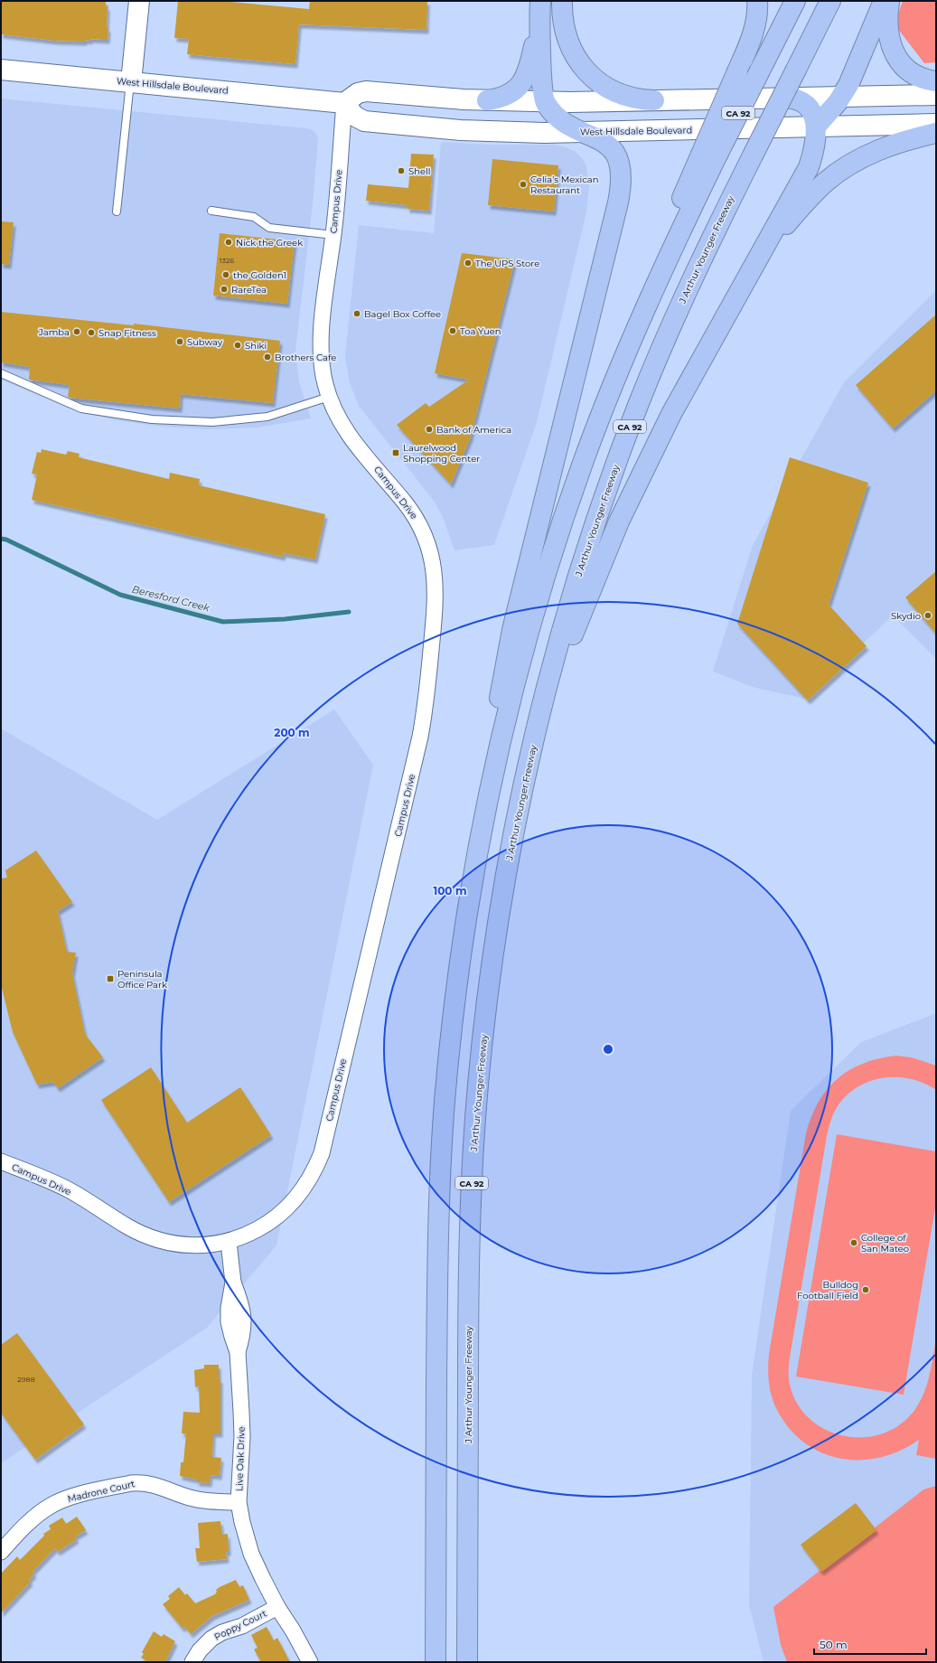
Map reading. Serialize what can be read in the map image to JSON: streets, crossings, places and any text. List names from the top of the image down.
{
  "streets": {
    "highway": ["CA 92", "J Arthur Younger Freeway"],
    "main road": ["West Hillsdale Boulevard"],
    "street": [
      "Campus Drive",
      "Live Oak Drive",
      "Madrone Court",
      "Poppy Court"
    ]
  },
  "crossings": [
    ["West Hillsdale Boulevard", "Campus Drive"],
    ["Campus Drive", "Live Oak Drive"],
    ["Live Oak Drive", "Madrone Court"],
    ["Live Oak Drive", "Poppy Court"]
  ],
  "water": ["Beresford Creek"],
  "places": {
    "other": [
      "Shell",
      "Celia's Mexican Restaurant",
      "Nick the Greek",
      "The UPS Store",
      "the Golden1",
      "RareTea",
      "Bagel Box Coffee",
      "Toa Yuen",
      "Jamba",
      "Snap Fitness",
      "Subway",
      "Shiki",
      "Brothers Cafe",
      "Bank of America",
      "Skydio",
      "College of San Mateo",
      "Bulldog Football Field"
    ],
    "transit": ["Laurelwood Shopping Center", "Peninsula Office Park"]
  },
  "house_numbers": ["1326", "2988"],
  "scale_bar": "50 m",
  "rings": ["200 m", "100 m"]
}
